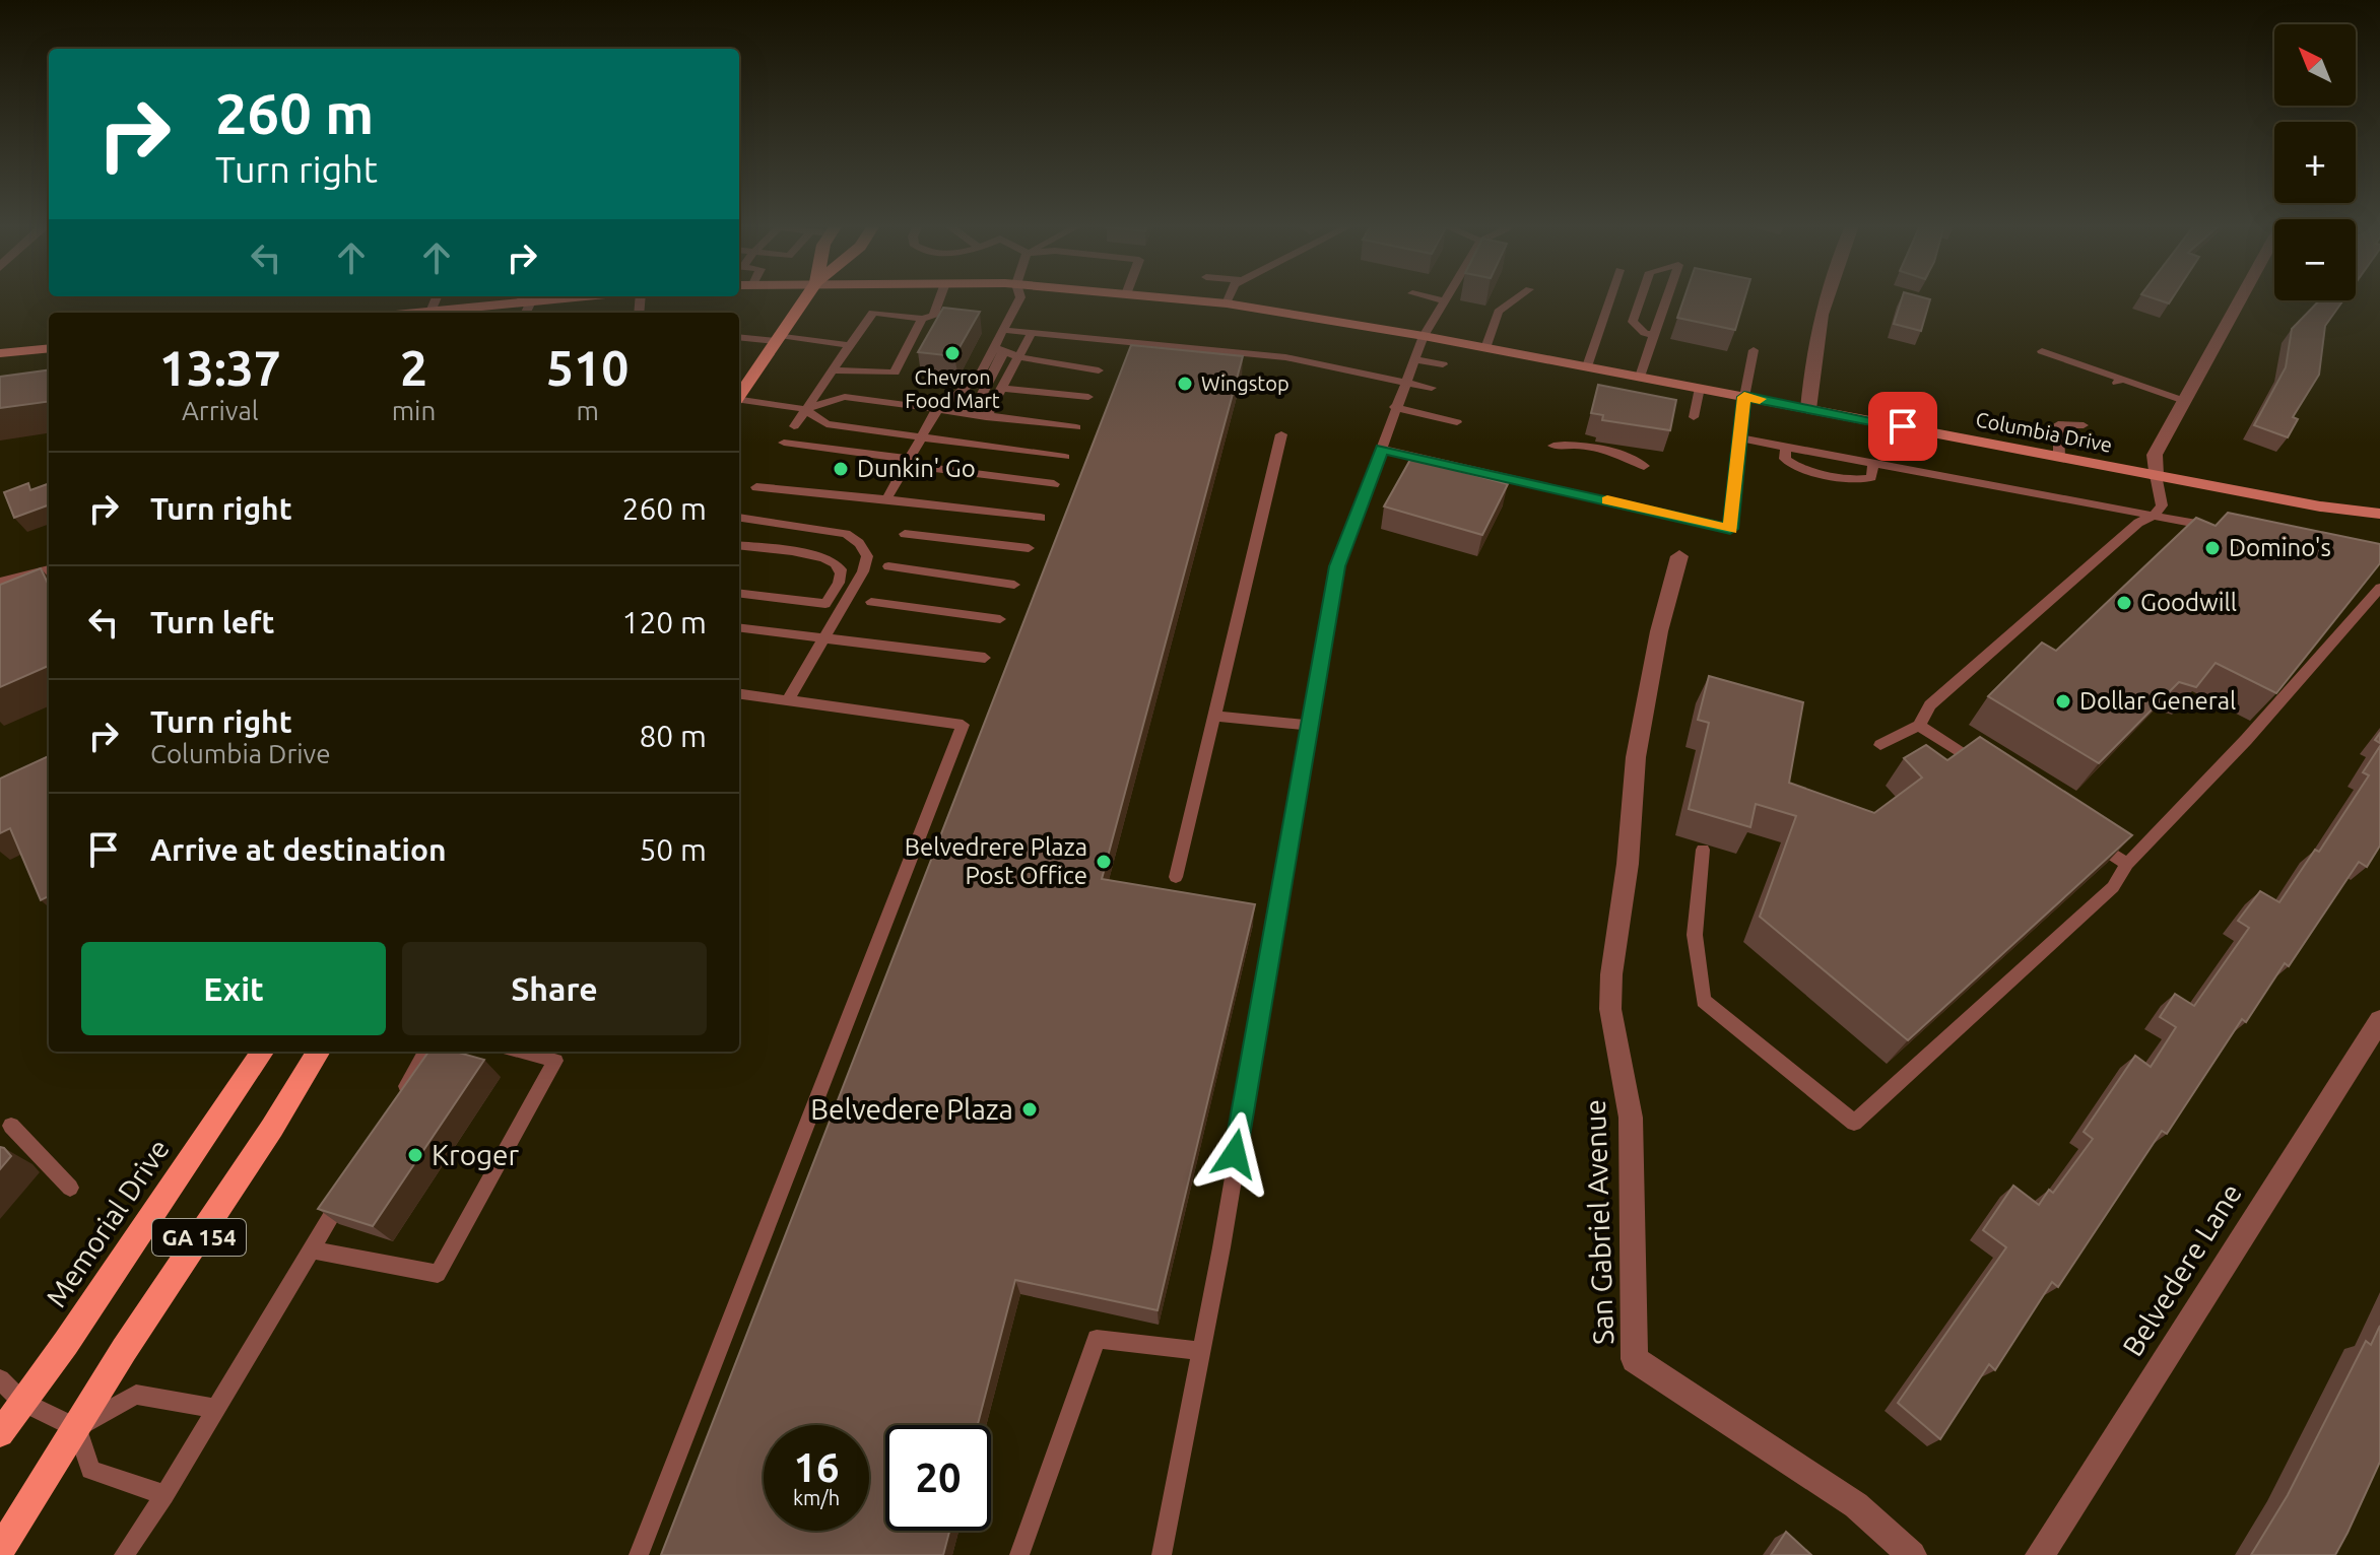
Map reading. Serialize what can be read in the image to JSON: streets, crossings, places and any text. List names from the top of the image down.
{
  "streets": {
    "main road": ["Columbia Drive", "Memorial Drive", "GA 154"],
    "street": ["San Gabriel Avenue", "Belvedere Lane"]
  },
  "places": [
    "Chevron Food Mart",
    "Wingstop",
    "Dunkin' Go",
    "Domino's",
    "Goodwill",
    "Dollar General",
    "Belvedrere Plaza Post Office",
    "Belvedere Plaza",
    "Kroger"
  ],
  "north": "top left",
  "page": {
    "map_buttons": ["+", "−"],
    "turn": ["260 m", "Turn right"],
    "eta": [
      "13:37",
      "Arrival",
      "2",
      "min",
      "510",
      "m"
    ],
    "list": [
      {
        "name": "Turn right",
        "value": "260 m"
      },
      {
        "name": "Turn left",
        "value": "120 m"
      },
      {
        "name": "Turn right",
        "note": "Columbia Drive",
        "value": "80 m"
      },
      {
        "name": "Arrive at destination",
        "value": "50 m"
      }
    ],
    "buttons": ["Exit", "Share"],
    "speed": "16 km/h",
    "limit": "20"
  }
}
